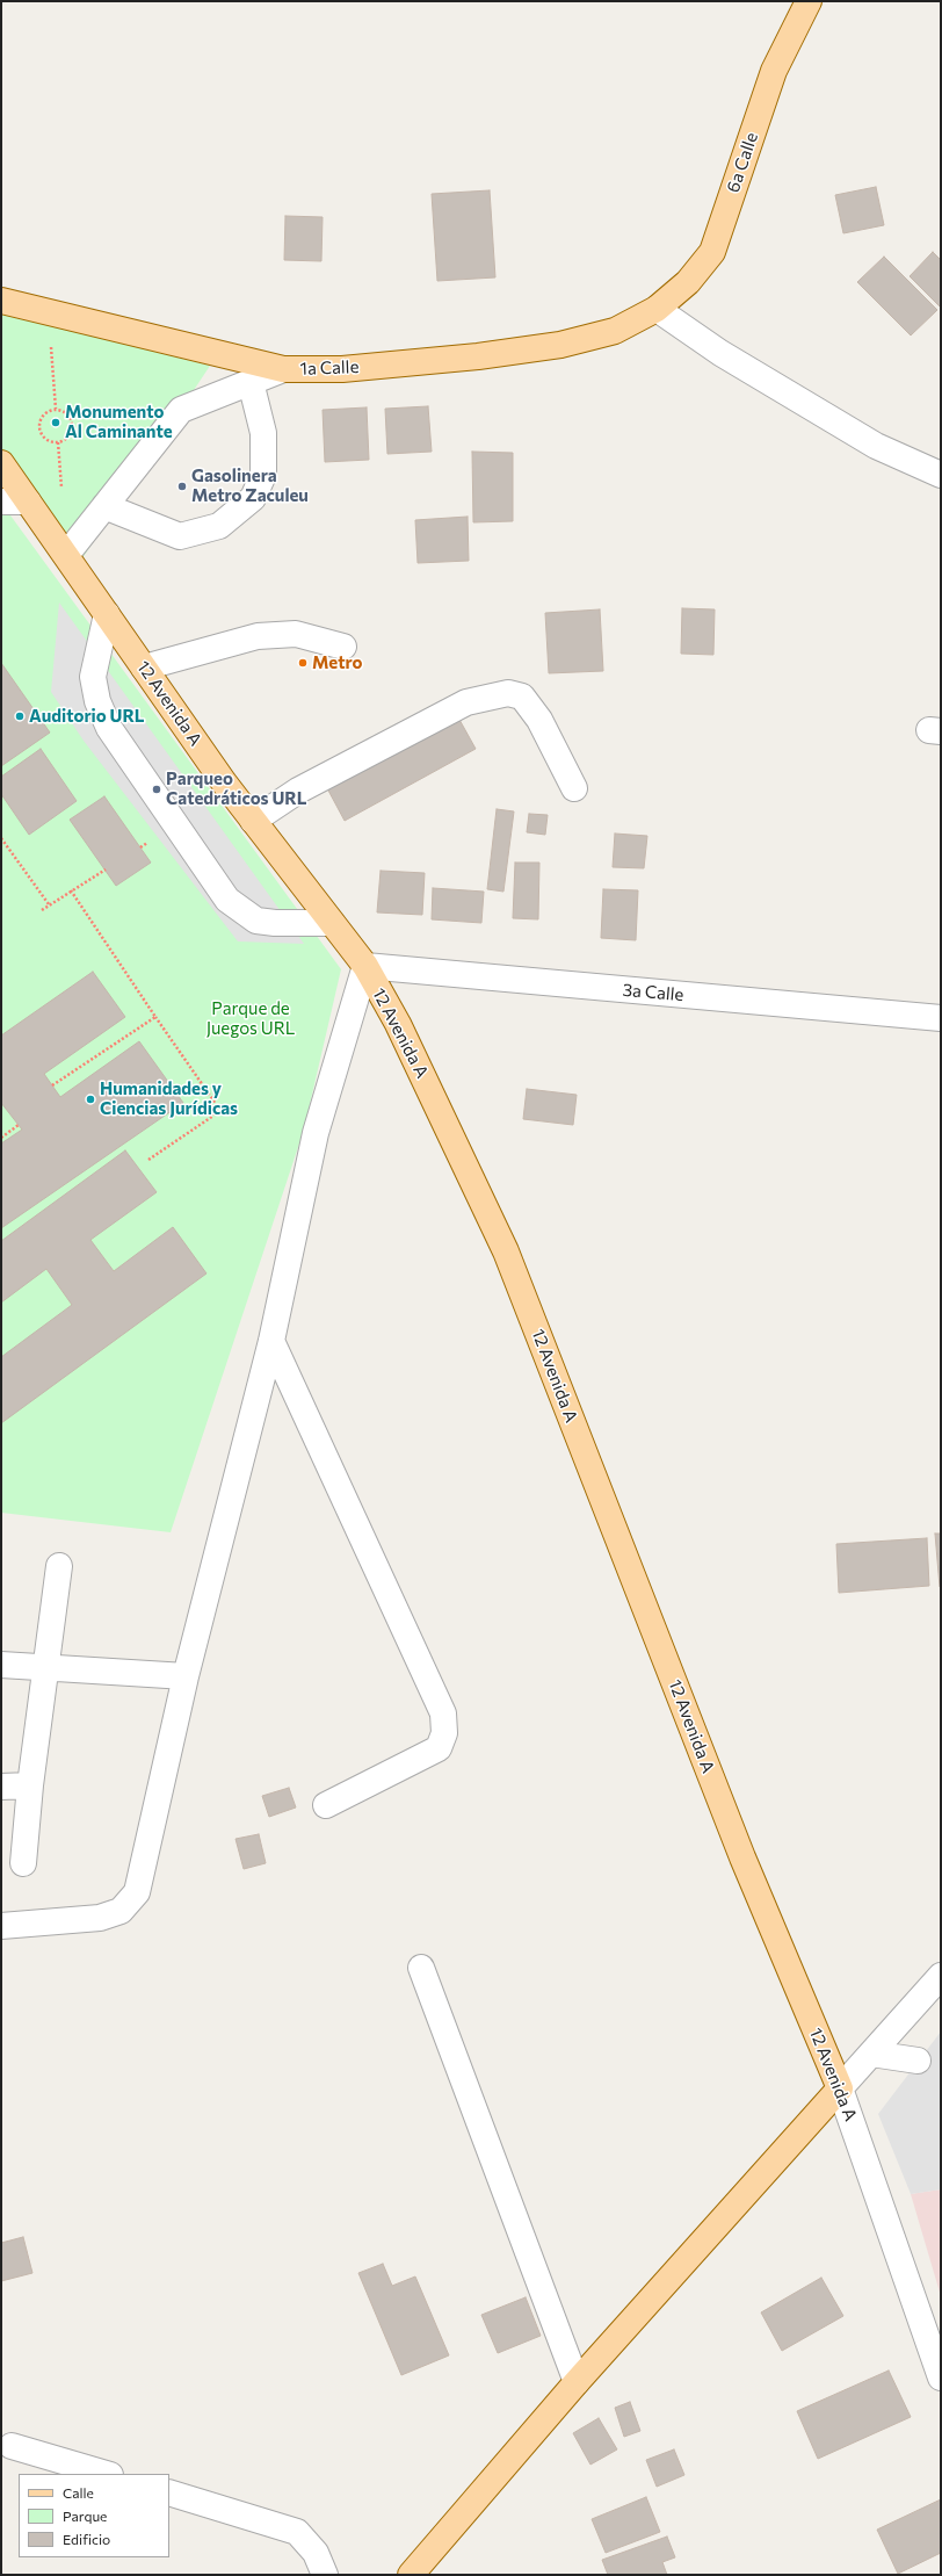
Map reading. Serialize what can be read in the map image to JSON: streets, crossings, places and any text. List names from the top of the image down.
{
  "streets": {
    "main road": ["6a Calle", "1a Calle", "12 Avenida A"],
    "street": ["3a Calle"]
  },
  "crossings": [
    ["6a Calle", "1a Calle"],
    ["12 Avenida A", "3a Calle"]
  ],
  "parks": ["Parque de Juegos URL"],
  "places": [
    "Monumento Al Caminante",
    "Gasolinera Metro Zaculeu",
    "Metro",
    "Auditorio URL",
    "Parqueo Catedráticos URL",
    "Humanidades y Ciencias Jurídicas"
  ],
  "legend": ["Calle", "Parque", "Edificio"]
}
